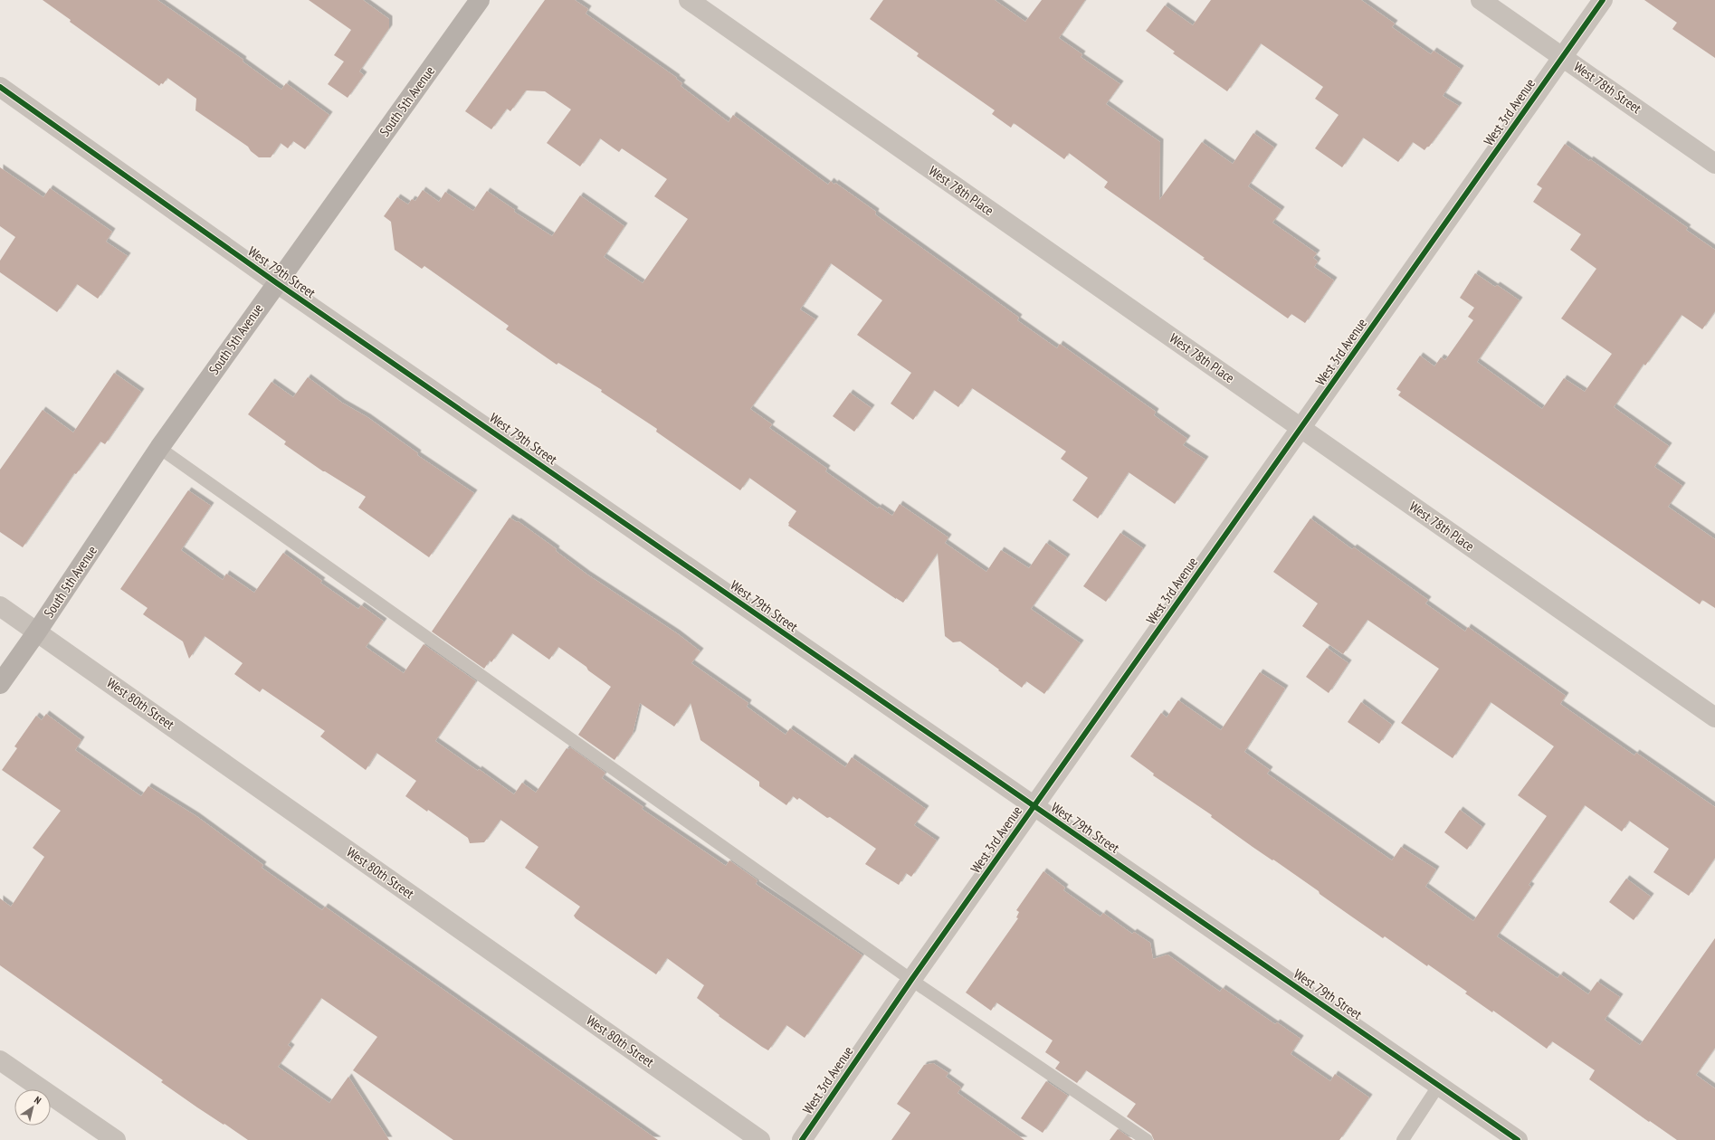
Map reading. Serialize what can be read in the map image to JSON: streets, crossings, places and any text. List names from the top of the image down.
{
  "streets": {
    "street": [
      "West 78th Street",
      "South 5th Avenue",
      "West 3rd Avenue",
      "West 78th Place",
      "West 79th Street",
      "West 80th Street"
    ]
  },
  "crossings": [
    ["West 78th Street", "West 3rd Avenue"],
    ["South 5th Avenue", "West 79th Street"],
    ["South 5th Avenue", "West 80th Street"],
    ["West 3rd Avenue", "West 78th Place"],
    ["West 3rd Avenue", "West 79th Street"]
  ],
  "north": "top right"
}
